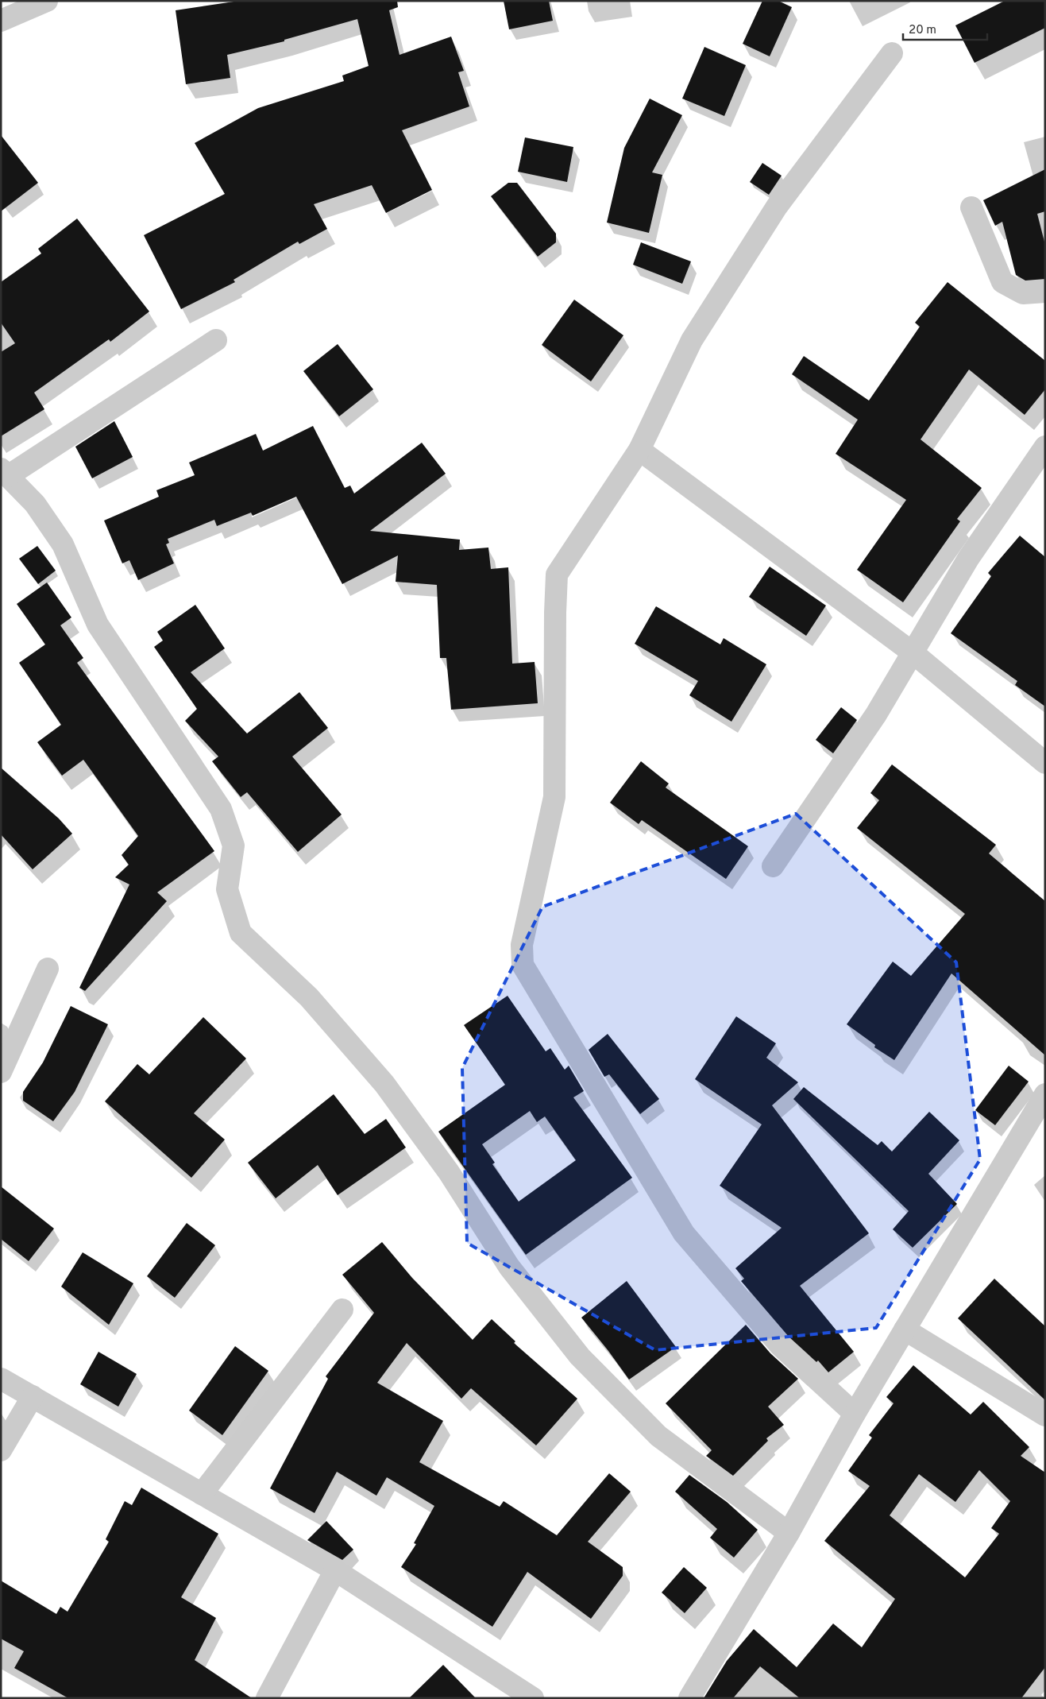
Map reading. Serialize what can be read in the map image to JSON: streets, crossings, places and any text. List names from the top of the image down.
{
  "scale_bar": "20 m"
}
